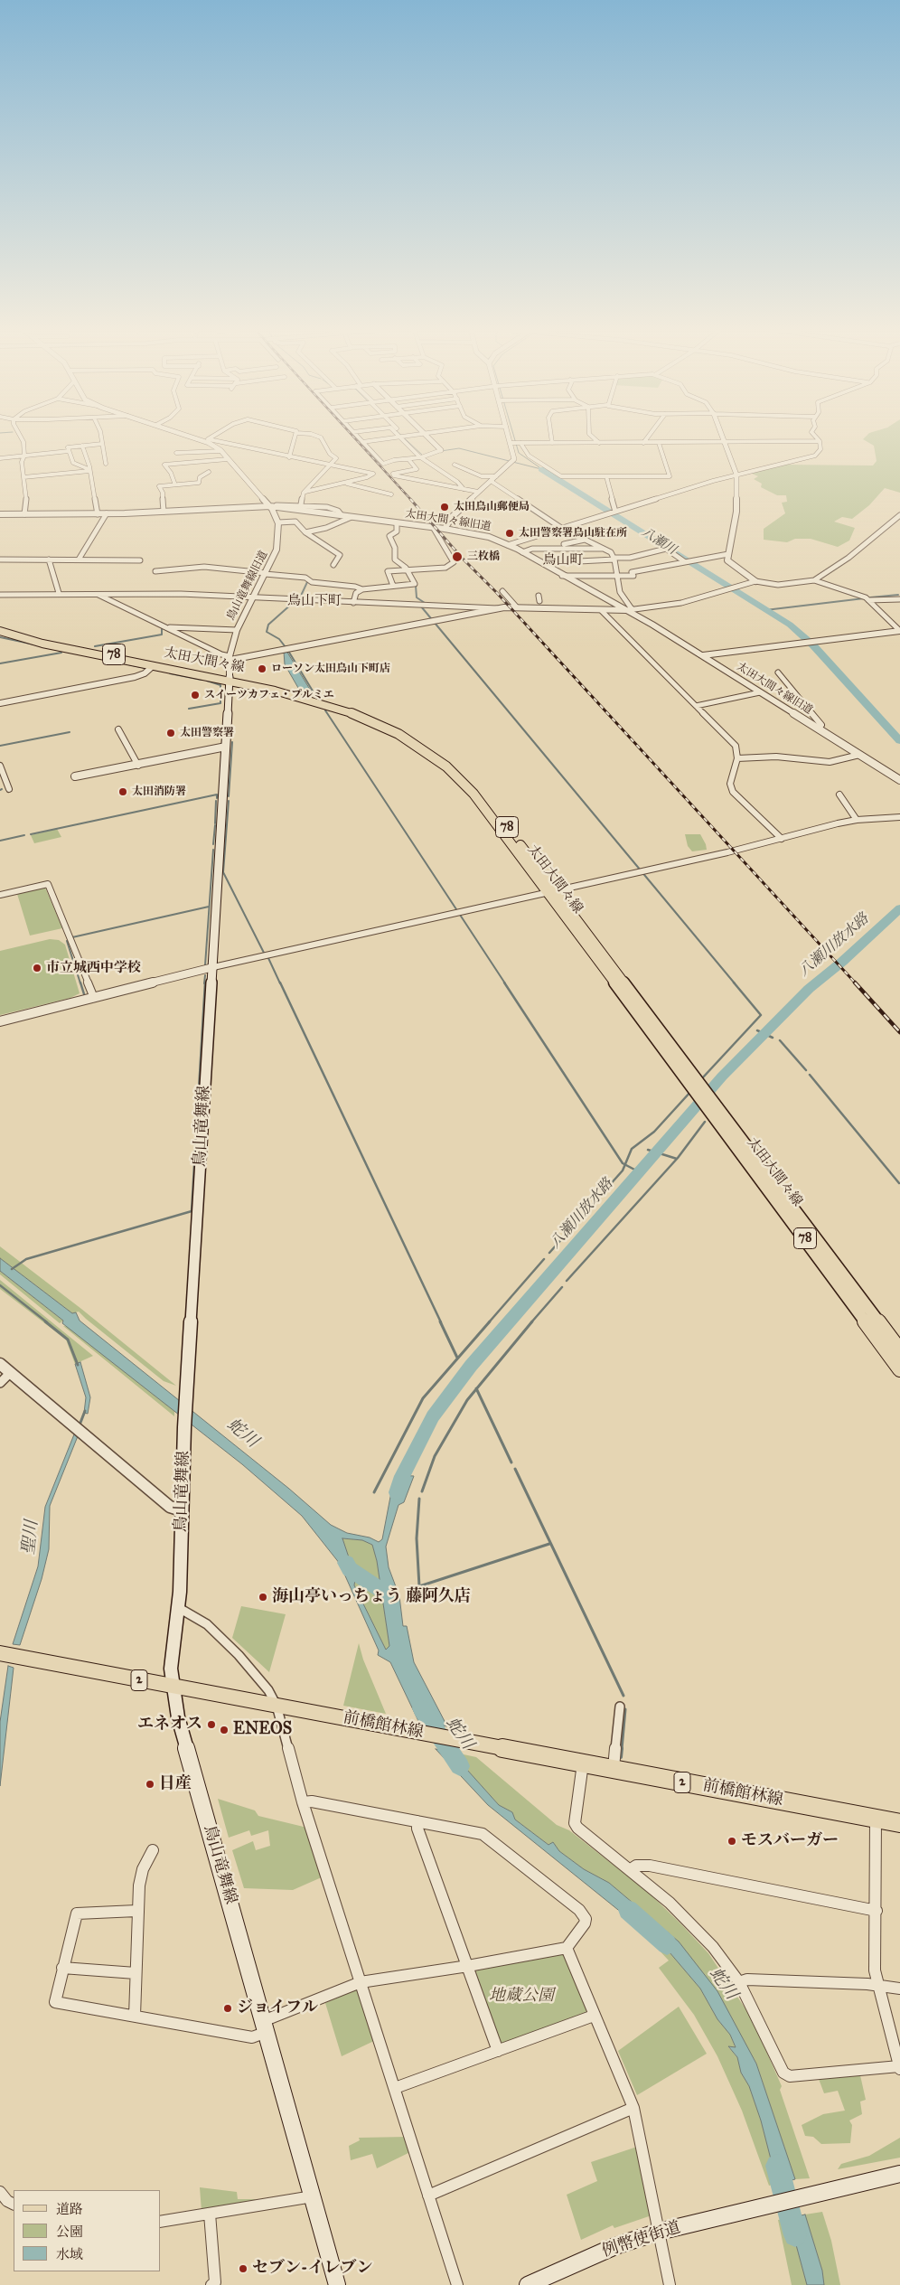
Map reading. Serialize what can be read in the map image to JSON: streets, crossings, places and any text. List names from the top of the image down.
{
  "streets": {
    "main road": [
      "78",
      "太田大間々線",
      "鳥山竜舞線",
      "2",
      "前橋館林線",
      "例幣使街道"
    ],
    "street": ["太田大間々線旧道", "鳥山竜舞線旧道"]
  },
  "crossings": [
    ["鳥山竜舞線旧道", "太田大間々線"],
    ["鳥山竜舞線旧道", "鳥山竜舞線"],
    ["太田大間々線", "鳥山竜舞線"],
    ["鳥山竜舞線", "前橋館林線"]
  ],
  "districts": ["鳥山町", "鳥山下町"],
  "water": [
    "八瀬川",
    "八瀬川放水路",
    "蛇川",
    "聖川"
  ],
  "parks": ["地蔵公園"],
  "places": [
    "太田鳥山郵便局",
    "太田警察署鳥山駐在所",
    "三枚橋",
    "ローソン太田鳥山下町店",
    "スイーツカフェ・プルミエ",
    "太田警察署",
    "太田消防署",
    "市立城西中学校",
    "海山亭いっちょう 藤阿久店",
    "エネオス",
    "ENEOS",
    "日産",
    "モスバーガー",
    "ジョイフル",
    "セブン-イレブン"
  ],
  "legend": ["道路", "公園", "水域"]
}
